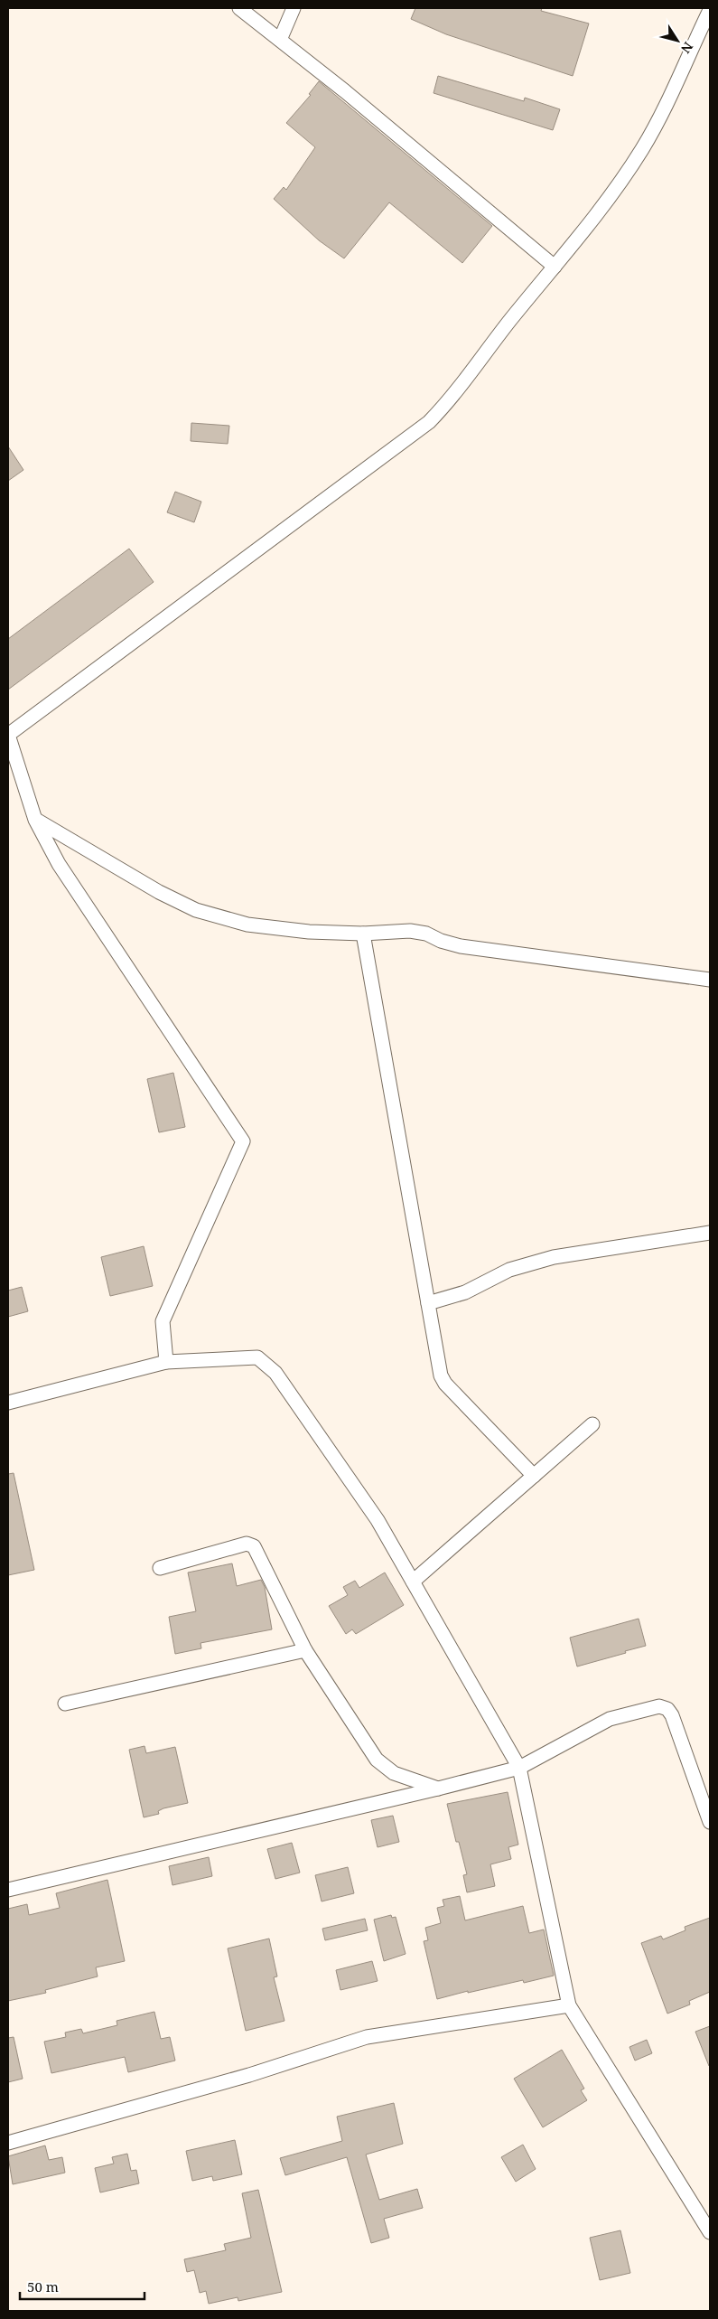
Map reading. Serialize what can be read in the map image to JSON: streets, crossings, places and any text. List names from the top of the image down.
{
  "scale_bar": "50 m",
  "north": "bottom right"
}
